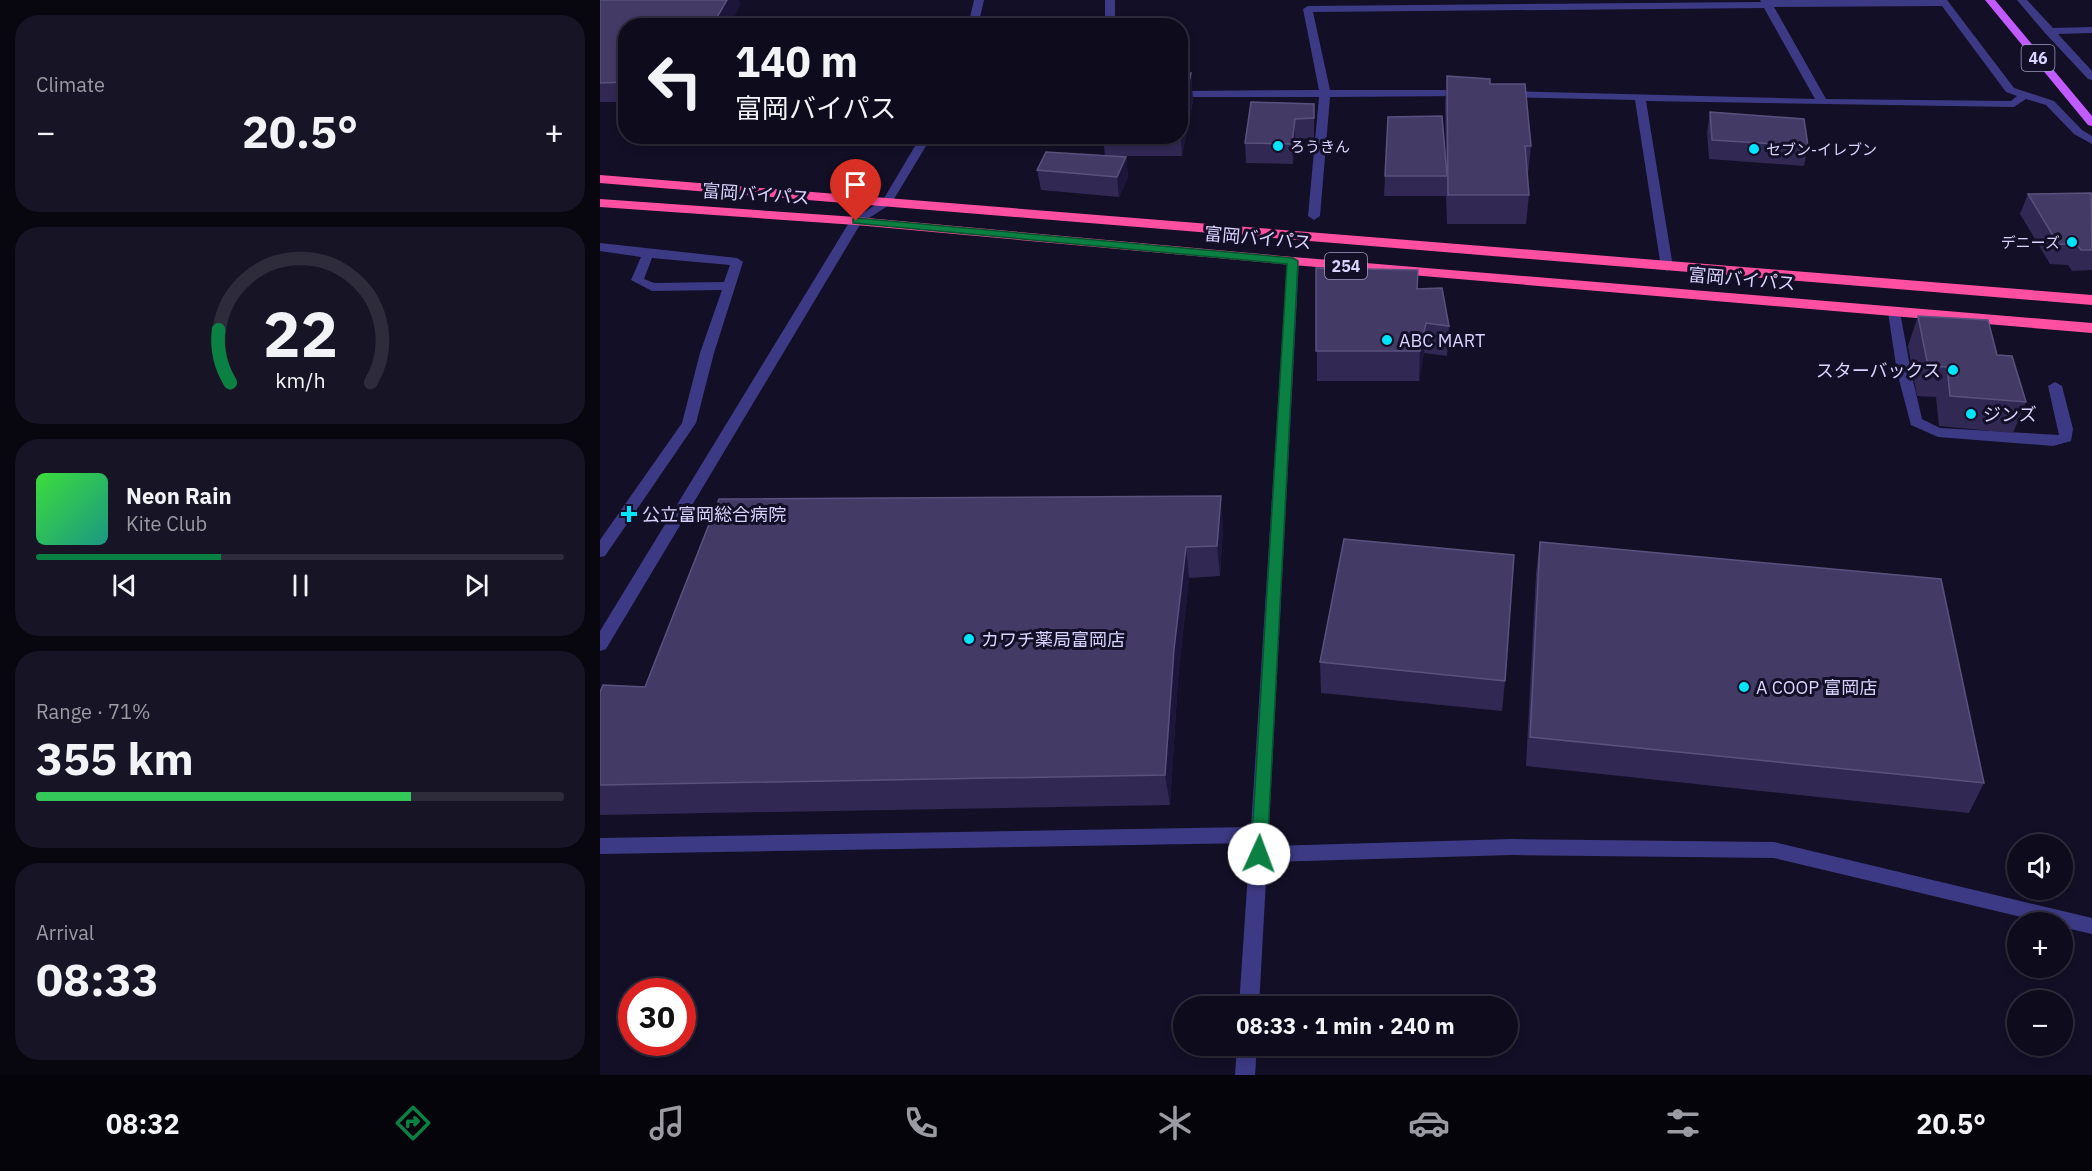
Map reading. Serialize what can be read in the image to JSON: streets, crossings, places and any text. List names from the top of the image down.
{
  "streets": {
    "highway": ["富岡バイパス", "254"],
    "main road": ["46"]
  },
  "places": {
    "other": [
      "ろうきん",
      "セブン-イレブン",
      "デニーズ",
      "ABC MART",
      "スターバックス",
      "ジンズ",
      "カワチ薬局富岡店",
      "A COOP 富岡店"
    ],
    "health": ["公立富岡総合病院"]
  },
  "page": {
    "tile": [
      "Climate",
      ["Range · 71%", "355 km"],
      ["Arrival", "08:33"]
    ],
    "turn": ["140 m", "富岡バイパス"],
    "heat": ["−", "20.5°", "+"],
    "song": ["Neon Rain", "Kite Club"],
    "map_buttons": ["+", "−"],
    "limit": "30",
    "trip": "08:33 · 1 min · 240 m",
    "tabs": ["08:32", "20.5°"],
    "gauge": ["22", "km/h"]
  }
}
